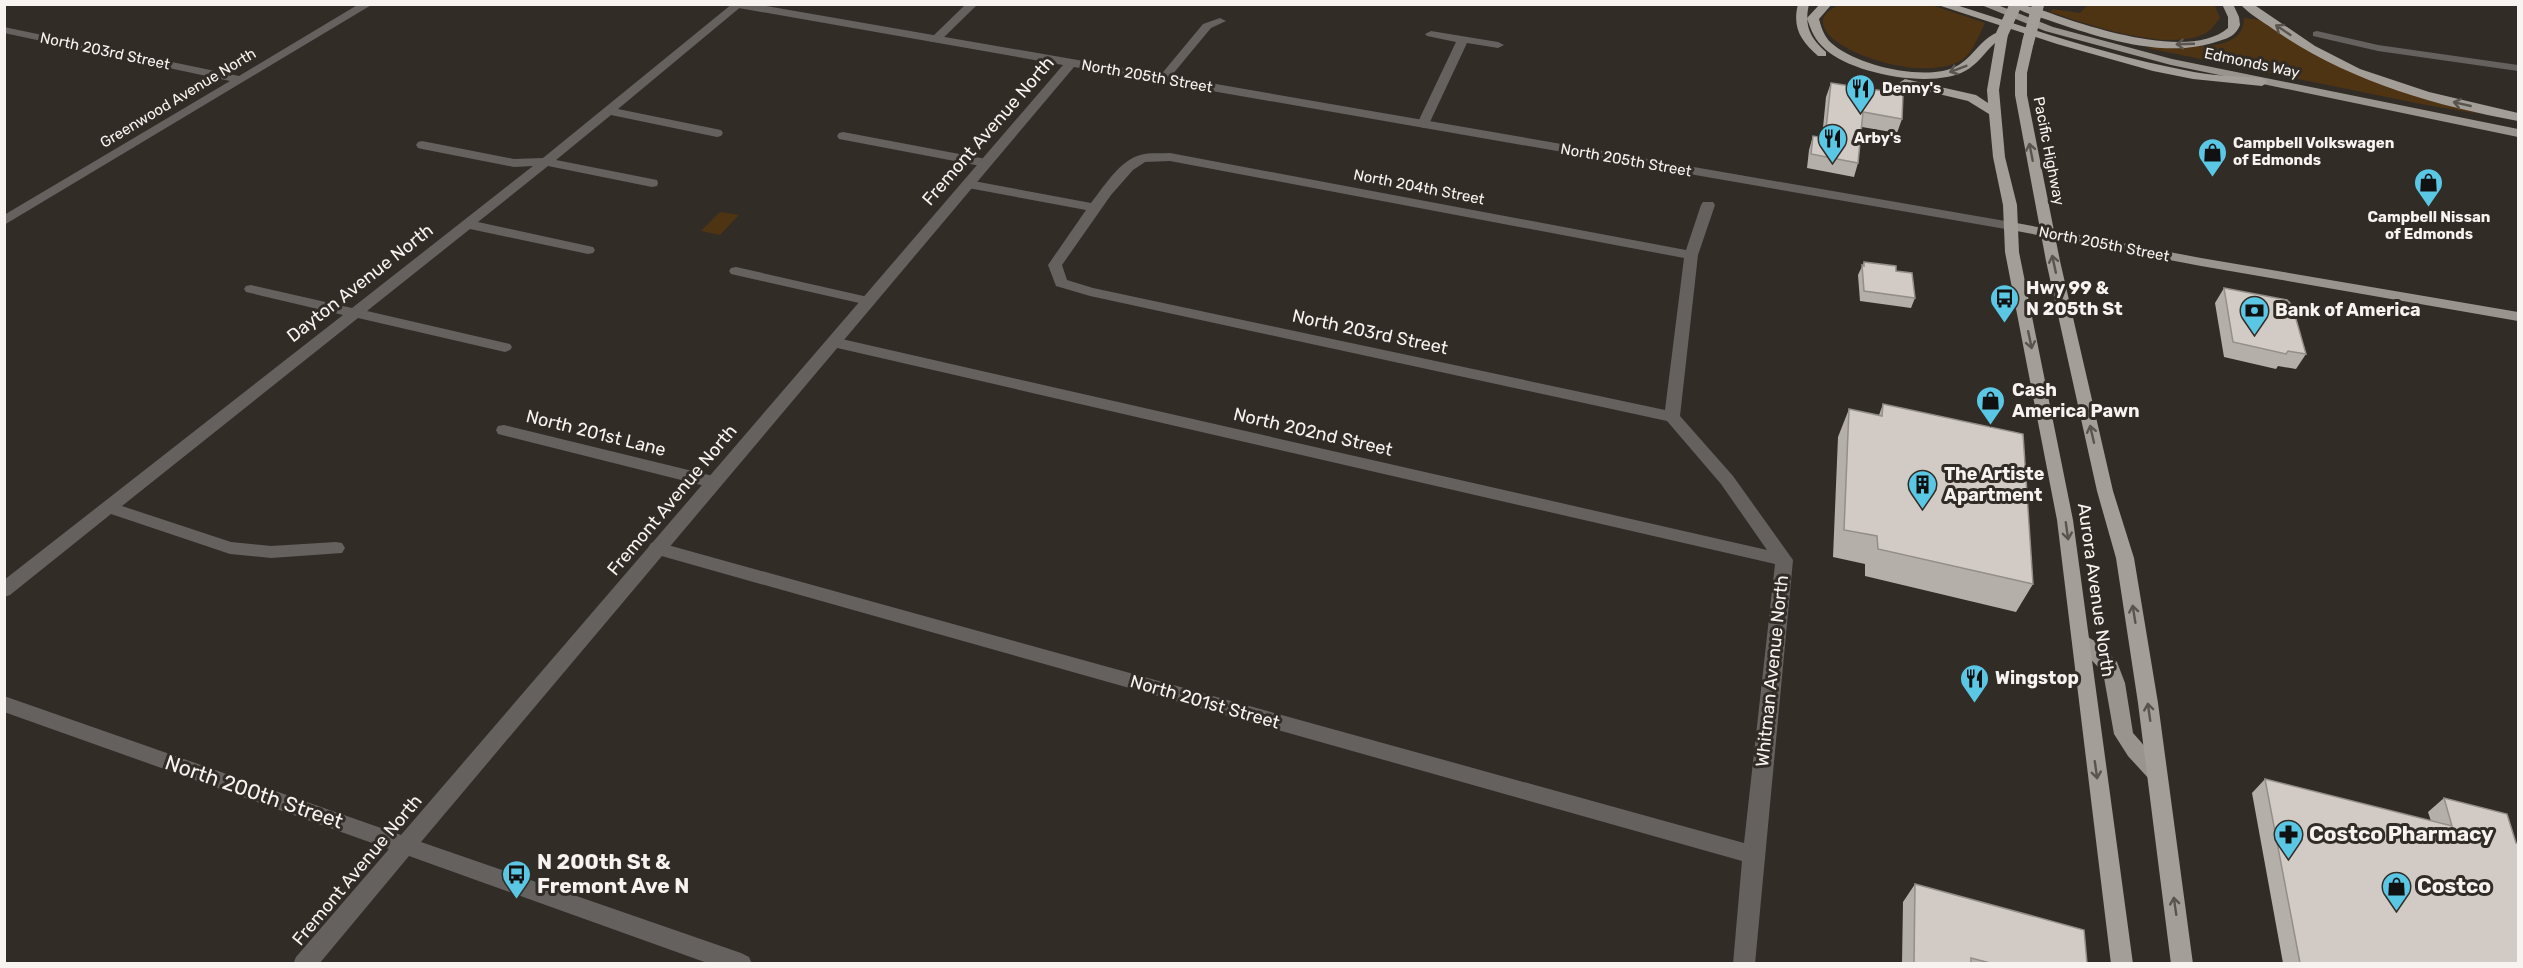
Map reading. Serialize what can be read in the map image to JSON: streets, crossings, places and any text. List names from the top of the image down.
{
  "streets": {
    "highway": ["Pacific Highway", "Aurora Avenue North"],
    "main road": ["Edmonds Way", "North 205th Street"],
    "street": [
      "North 203rd Street",
      "Greenwood Avenue North",
      "Fremont Avenue North",
      "North 204th Street",
      "Dayton Avenue North",
      "North 202nd Street",
      "North 201st Lane",
      "Whitman Avenue North",
      "North 201st Street",
      "North 200th Street"
    ]
  },
  "crossings": [
    ["North 203rd Street", "Greenwood Avenue North"],
    ["North 203rd Street", "North 204th Street"],
    ["North 203rd Street", "Whitman Avenue North"],
    ["North 205th Street", "Fremont Avenue North"],
    ["North 205th Street", "Pacific Highway"],
    ["North 205th Street", "Dayton Avenue North"],
    ["North 205th Street", "Aurora Avenue North"],
    ["Fremont Avenue North", "North 202nd Street"],
    ["Fremont Avenue North", "North 201st Lane"],
    ["Fremont Avenue North", "North 201st Street"],
    ["Fremont Avenue North", "North 200th Street"],
    ["Pacific Highway", "Aurora Avenue North"],
    ["North 202nd Street", "Whitman Avenue North"],
    ["Whitman Avenue North", "North 201st Street"]
  ],
  "places": {
    "restaurant": ["Denny's", "Arby's", "Wingstop"],
    "shop": [
      "Campbell Volkswagen of Edmonds",
      "Campbell Nissan of Edmonds",
      "Cash America Pawn",
      "Costco"
    ],
    "bus stop": ["Hwy 99 & N 205th St", "N 200th St & Fremont Ave N"],
    "bank": ["Bank of America"],
    "building": ["The Artiste Apartment"],
    "pharmacy": ["Costco Pharmacy"]
  }
}
